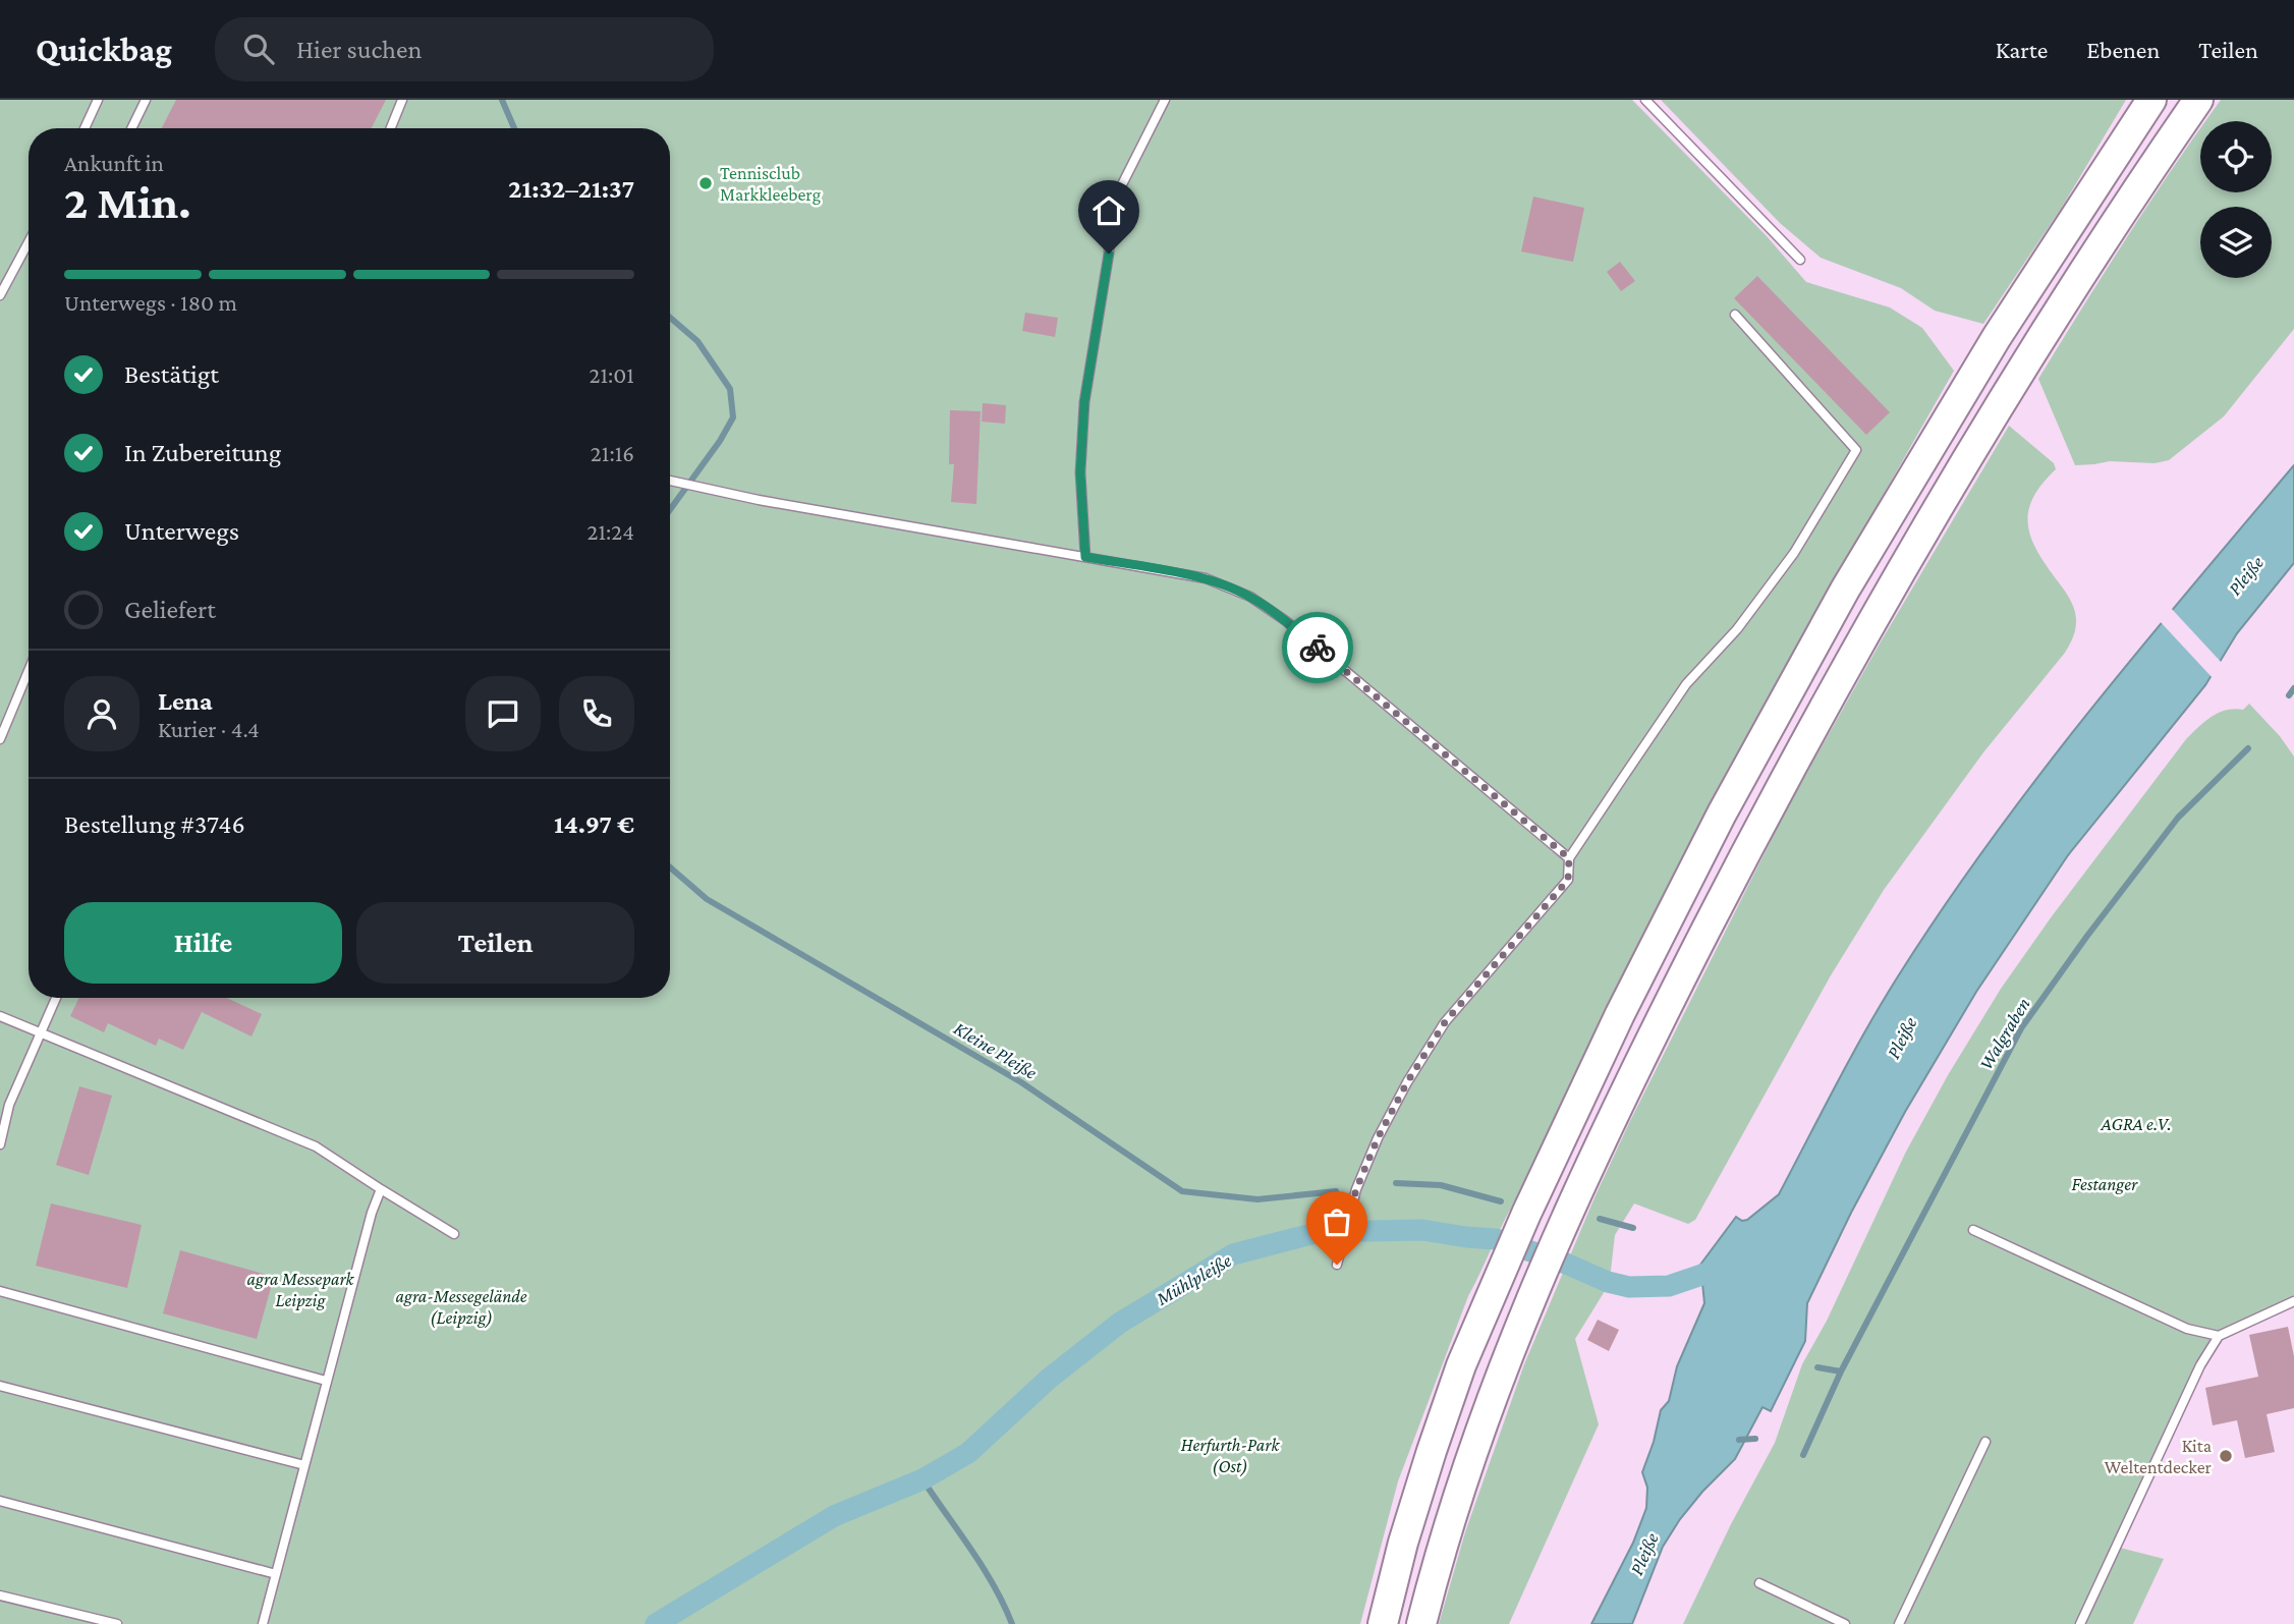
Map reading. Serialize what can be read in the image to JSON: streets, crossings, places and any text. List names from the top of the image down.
{
  "water": [
    "Pleiße",
    "Walgraben",
    "Kleine Pleiße",
    "Mühlpleiße"
  ],
  "parks": [
    "AGRA e.V.",
    "Festanger",
    "agra Messepark Leipzig",
    "agra-Messegelände (Leipzig)",
    "Herfurth-Park (Ost)"
  ],
  "places": ["Tennisclub Markkleeberg", "Kita Weltentdecker"],
  "page": {
    "header": "Quickbag",
    "search": "Hier suchen",
    "nav": ["Karte", "Ebenen", "Teilen"],
    "heading": ["2 Min.", "Ankunft in", "21:32–21:37"],
    "panel": [
      "Lena",
      "Kurier · 4.4",
      "Bestellung #3746",
      "14.97 €"
    ],
    "bar": "Unterwegs · 180 m",
    "list": [
      ["Bestätigt", "21:01"],
      ["In Zubereitung", "21:16"],
      ["Unterwegs", "21:24"],
      "Geliefert"
    ],
    "buttons": ["Hilfe", "Teilen"]
  }
}
